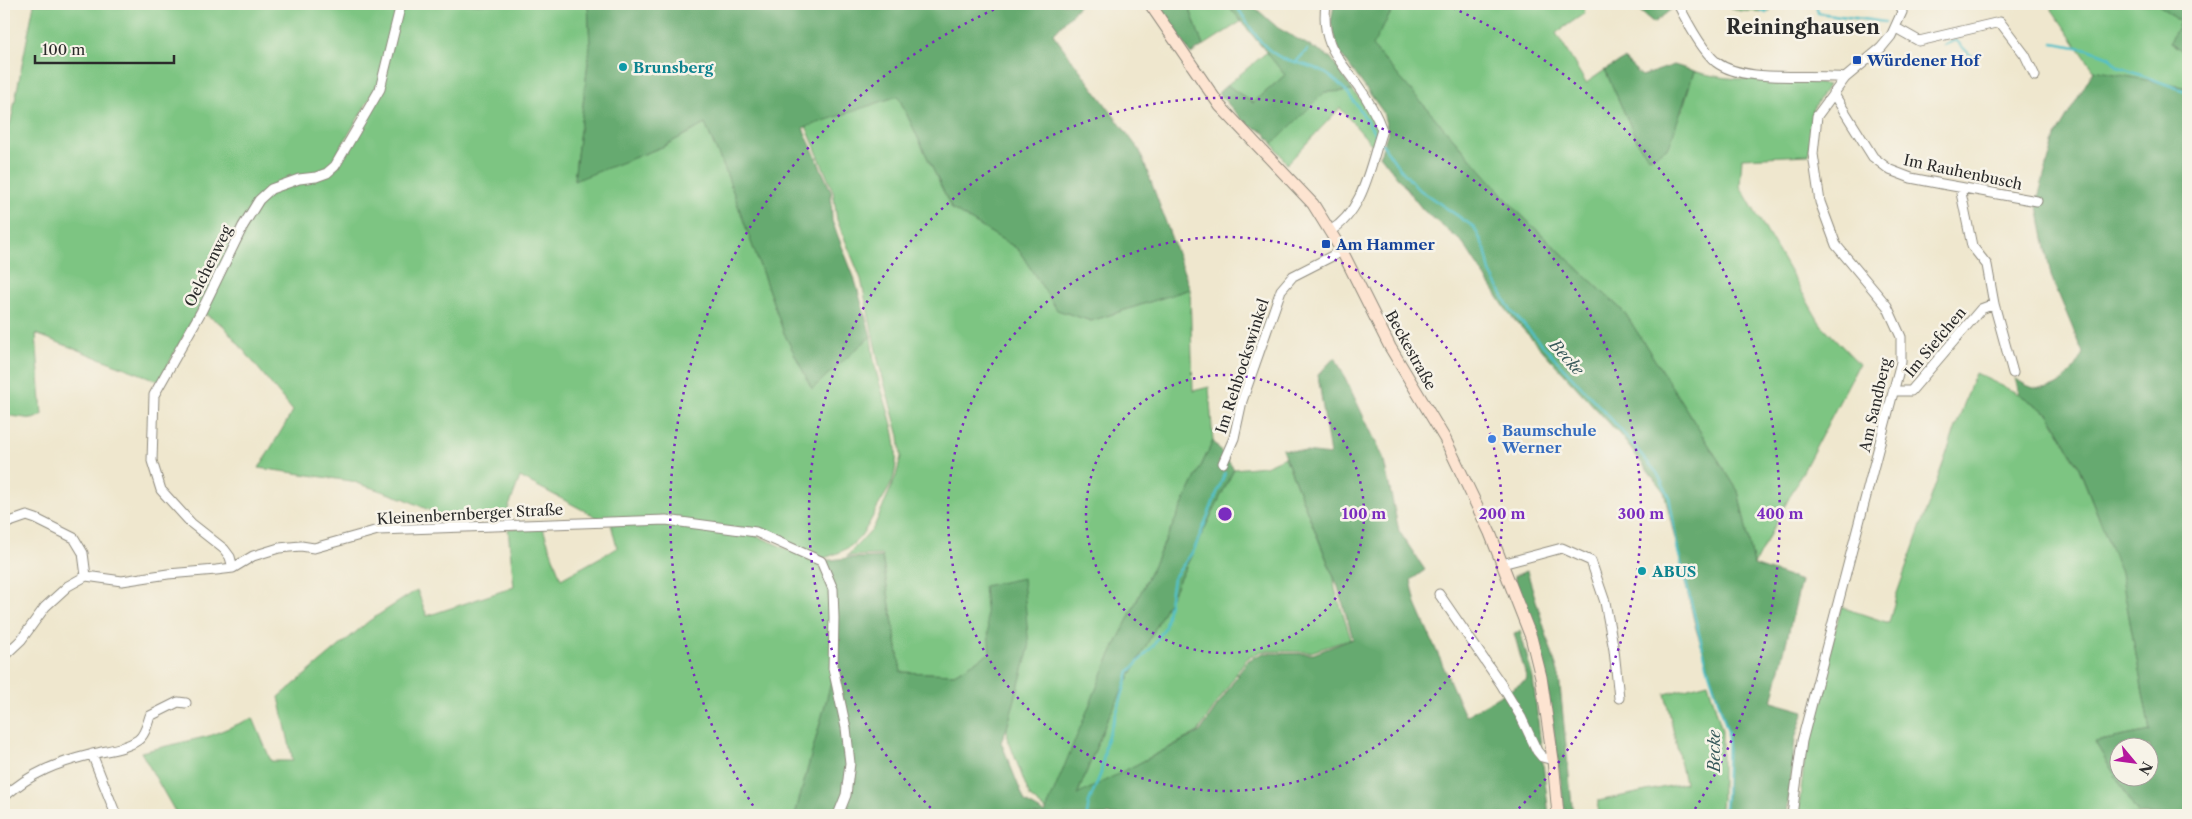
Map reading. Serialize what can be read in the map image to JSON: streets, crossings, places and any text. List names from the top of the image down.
{
  "streets": {
    "main road": ["Beckestraße"],
    "street": [
      "Im Rauhenbusch",
      "Oelchenweg",
      "Im Siefchen",
      "Im Rehbockswinkel",
      "Am Sandberg",
      "Kleinenbernberger Straße"
    ]
  },
  "crossings": [
    ["Im Rauhenbusch", "Am Sandberg"],
    ["Oelchenweg", "Kleinenbernberger Straße"],
    ["Im Siefchen", "Am Sandberg"],
    ["Beckestraße", "Im Rehbockswinkel"]
  ],
  "districts": ["Reininghausen"],
  "water": ["Becke"],
  "places": {
    "transit": ["Würdener Hof", "Am Hammer"],
    "other": ["Brunsberg", "Baumschule Werner", "ABUS"]
  },
  "scale_bar": "100 m",
  "north": "bottom right",
  "rings": [
    "100 m",
    "200 m",
    "300 m",
    "400 m"
  ]
}
